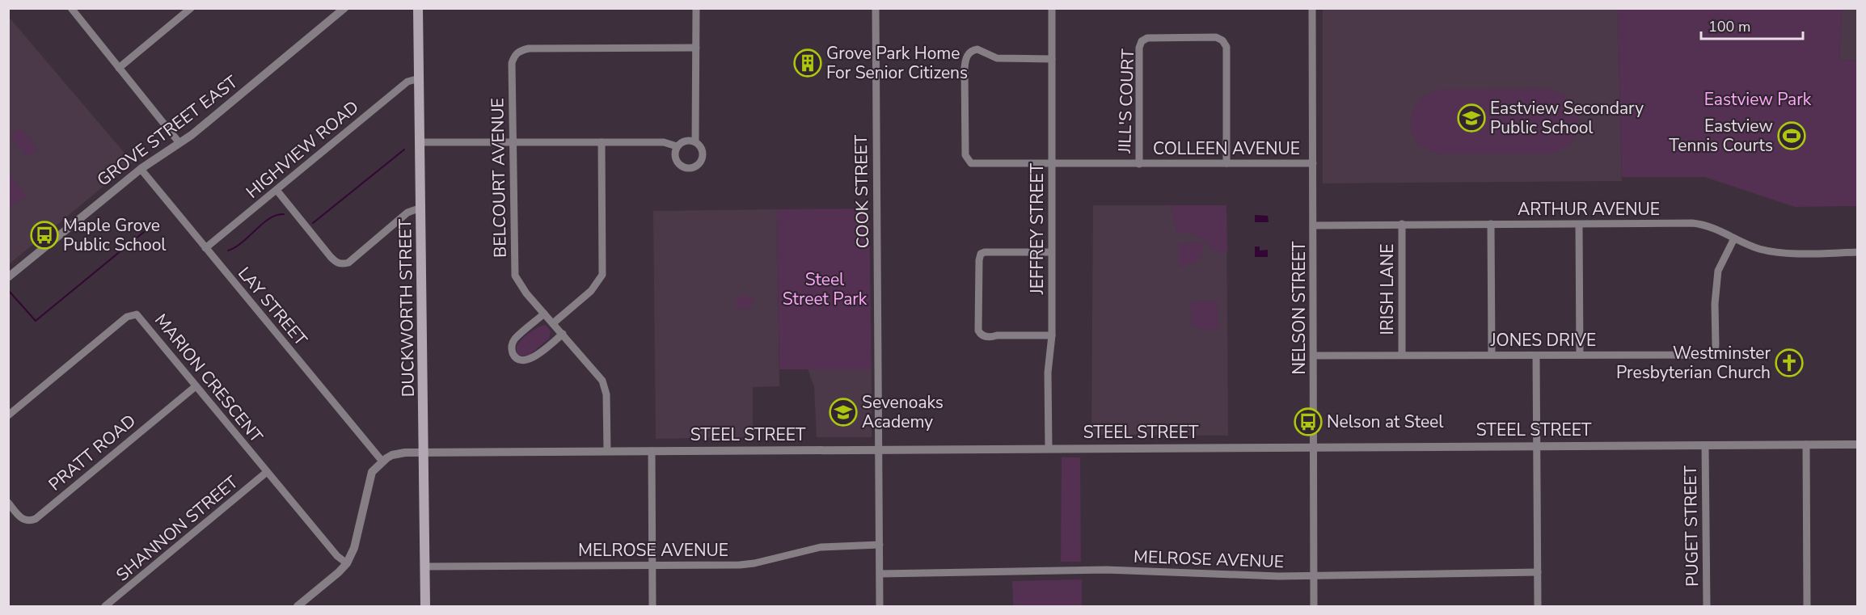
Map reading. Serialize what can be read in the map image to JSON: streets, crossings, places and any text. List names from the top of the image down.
{
  "streets": {
    "main road": ["DUCKWORTH STREET"],
    "street": [
      "JILL'S COURT",
      "GROVE STREET EAST",
      "COLLEEN AVENUE",
      "HIGHVIEW ROAD",
      "BELCOURT AVENUE",
      "COOK STREET",
      "ARTHUR AVENUE",
      "JEFFREY STREET",
      "IRISH LANE",
      "LAY STREET",
      "NELSON STREET",
      "JONES DRIVE",
      "MARION CRESCENT",
      "STEEL STREET",
      "PRATT ROAD",
      "PUGET STREET",
      "SHANNON STREET",
      "MELROSE AVENUE"
    ]
  },
  "crossings": [
    ["JILL'S COURT", "COLLEEN AVENUE"],
    ["GROVE STREET EAST", "LAY STREET"],
    ["COLLEEN AVENUE", "JEFFREY STREET"],
    ["COLLEEN AVENUE", "NELSON STREET"],
    ["HIGHVIEW ROAD", "LAY STREET"],
    ["HIGHVIEW ROAD", "DUCKWORTH STREET"],
    ["BELCOURT AVENUE", "STEEL STREET"],
    ["COOK STREET", "STEEL STREET"],
    ["COOK STREET", "MELROSE AVENUE"],
    ["ARTHUR AVENUE", "IRISH LANE"],
    ["ARTHUR AVENUE", "NELSON STREET"],
    ["ARTHUR AVENUE", "JONES DRIVE"],
    ["JEFFREY STREET", "STEEL STREET"],
    ["IRISH LANE", "JONES DRIVE"],
    ["LAY STREET", "STEEL STREET"],
    ["DUCKWORTH STREET", "STEEL STREET"],
    ["DUCKWORTH STREET", "MELROSE AVENUE"],
    ["NELSON STREET", "JONES DRIVE"],
    ["NELSON STREET", "STEEL STREET"],
    ["NELSON STREET", "MELROSE AVENUE"],
    ["MARION CRESCENT", "PRATT ROAD"],
    ["MARION CRESCENT", "SHANNON STREET"],
    ["STEEL STREET", "PUGET STREET"]
  ],
  "parks": ["Eastview Park", "Steel Street Park"],
  "places": {
    "building": ["Grove Park Home For Senior Citizens"],
    "school or university": ["Eastview Secondary Public School", "Sevenoaks Academy"],
    "sports": ["Eastview Tennis Courts"],
    "bus stop": ["Maple Grove Public School", "Nelson at Steel"],
    "church": ["Westminster Presbyterian Church"]
  },
  "scale_bar": "100 m"
}
